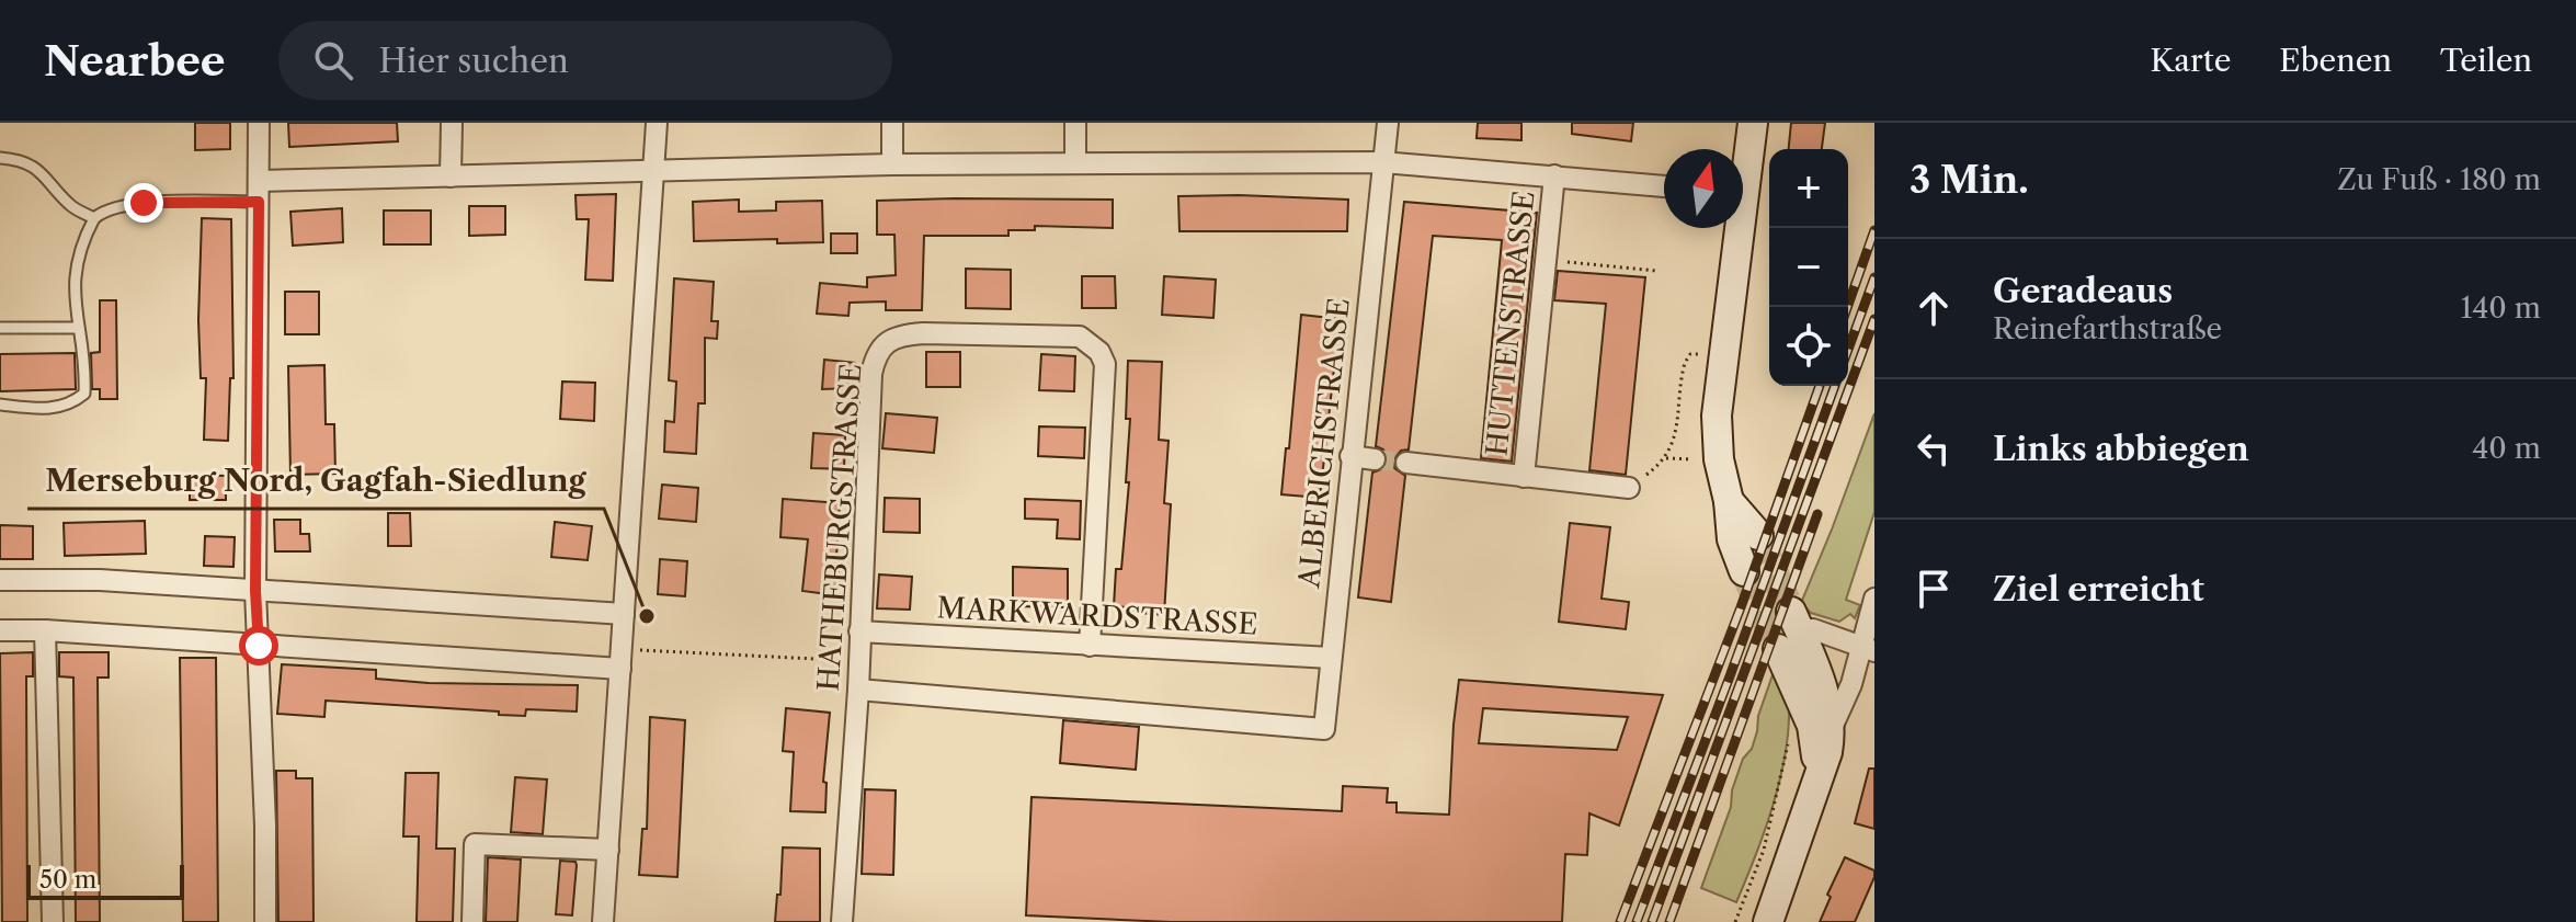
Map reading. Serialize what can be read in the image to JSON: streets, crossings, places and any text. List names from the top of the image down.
{
  "streets": {
    "street": [
      "HUTTENSTRASSE",
      "ALBERICHSTRASSE",
      "HATHEBURGSTRASSE",
      "MARKWARDSTRASSE"
    ]
  },
  "crossings": [
    ["ALBERICHSTRASSE", "HATHEBURGSTRASSE"],
    ["ALBERICHSTRASSE", "MARKWARDSTRASSE"],
    ["HATHEBURGSTRASSE", "MARKWARDSTRASSE"]
  ],
  "places": ["Merseburg Nord, Gagfah-Siedlung"],
  "scale_bar": "50 m",
  "north": "top",
  "page": {
    "header": "Nearbee",
    "search": "Hier suchen",
    "nav": ["Karte", "Ebenen", "Teilen"],
    "heading": ["3 Min.", "Zu Fuß · 180 m"],
    "map_buttons": ["+", "−"],
    "list": [
      ["Geradeaus", "Reinefarthstraße", "140 m"],
      ["Links abbiegen", "40 m"],
      "Ziel erreicht"
    ],
    "scale": "50 m"
  }
}
